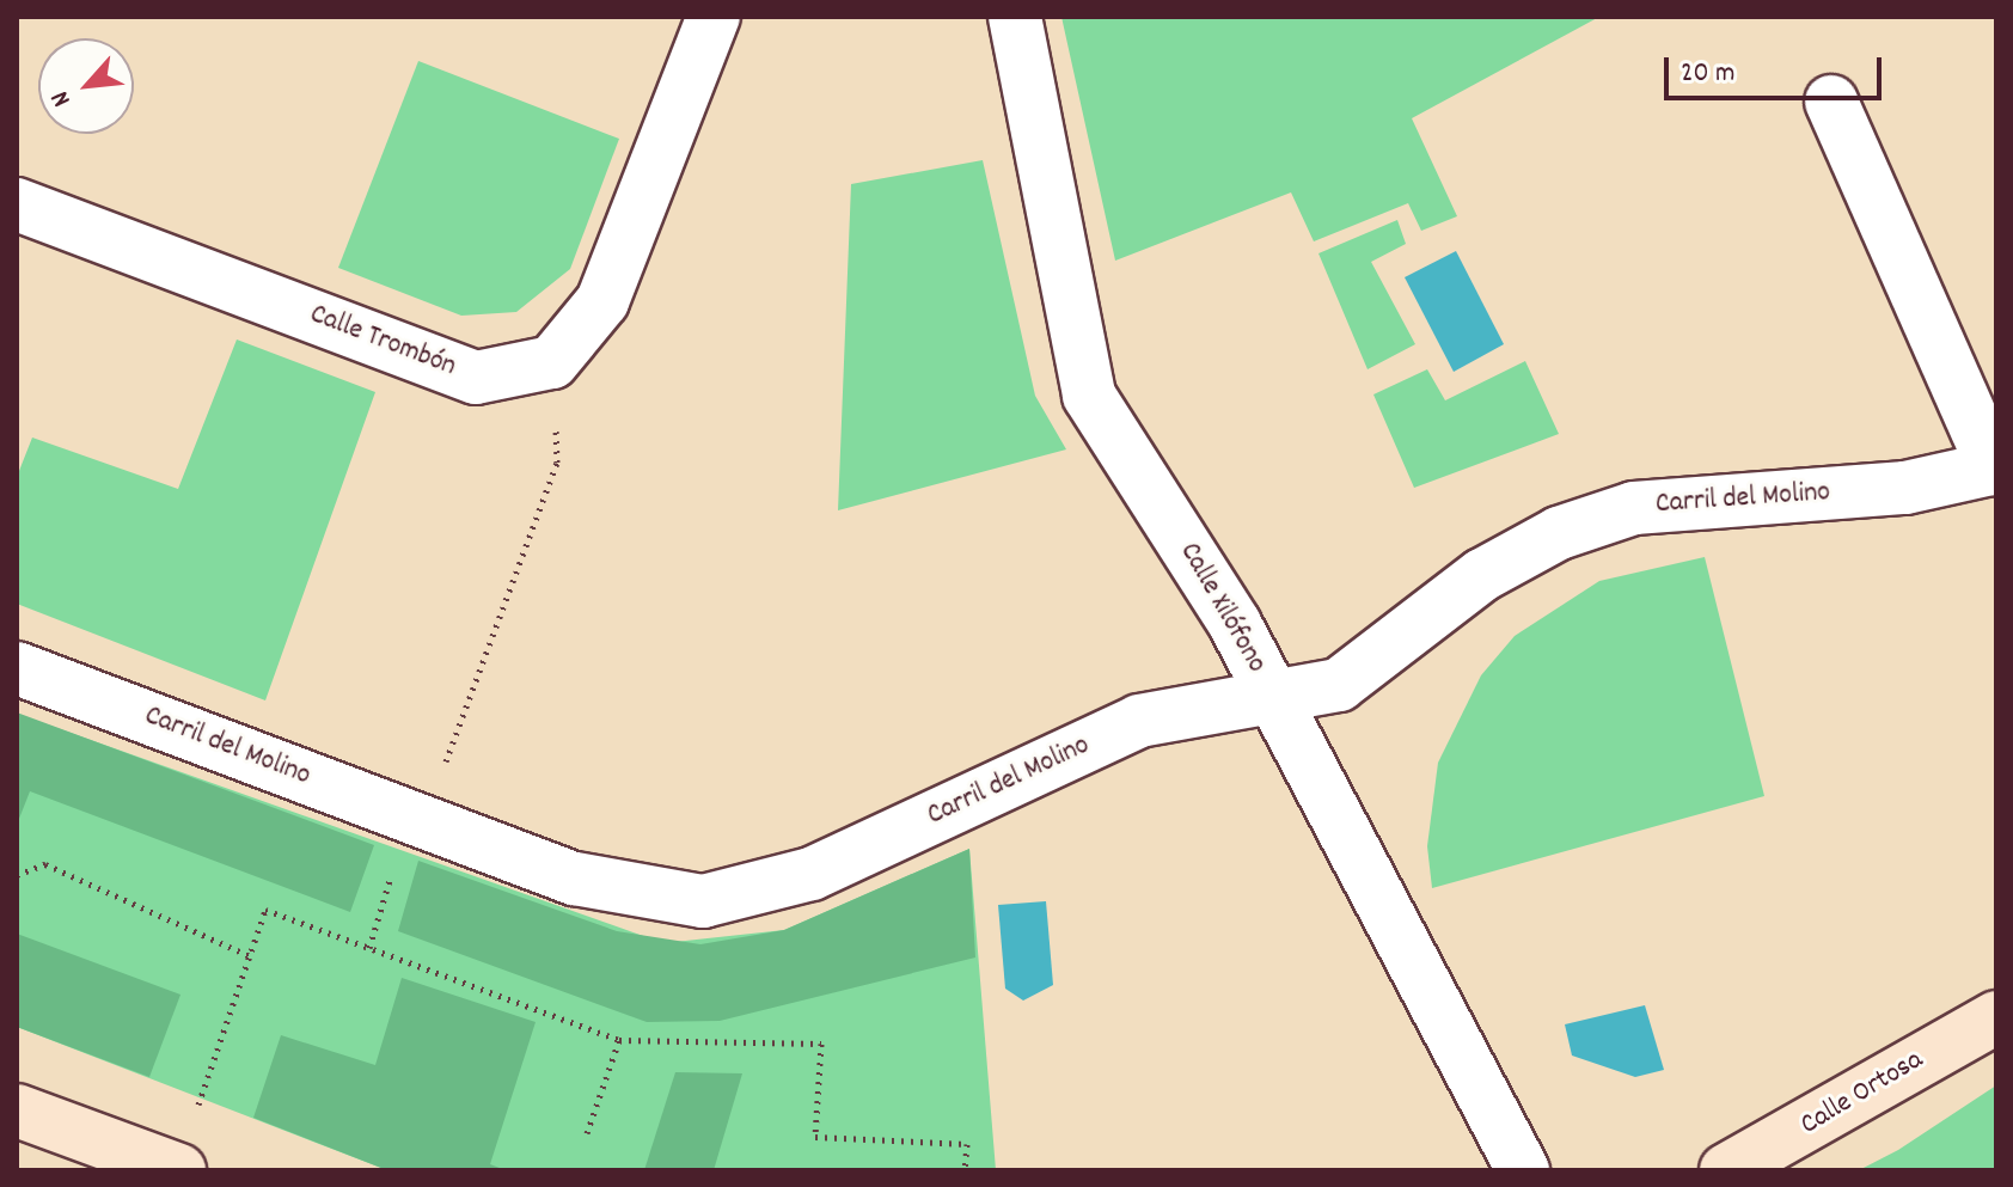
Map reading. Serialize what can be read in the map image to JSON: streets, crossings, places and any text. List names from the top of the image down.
{
  "streets": {
    "street": [
      "Calle Trombón",
      "Carril del Molino",
      "Calle Xilófono",
      "Calle Ortosa"
    ]
  },
  "crossings": [
    ["Carril del Molino", "Calle Xilófono"]
  ],
  "scale_bar": "20 m",
  "north": "bottom left"
}
